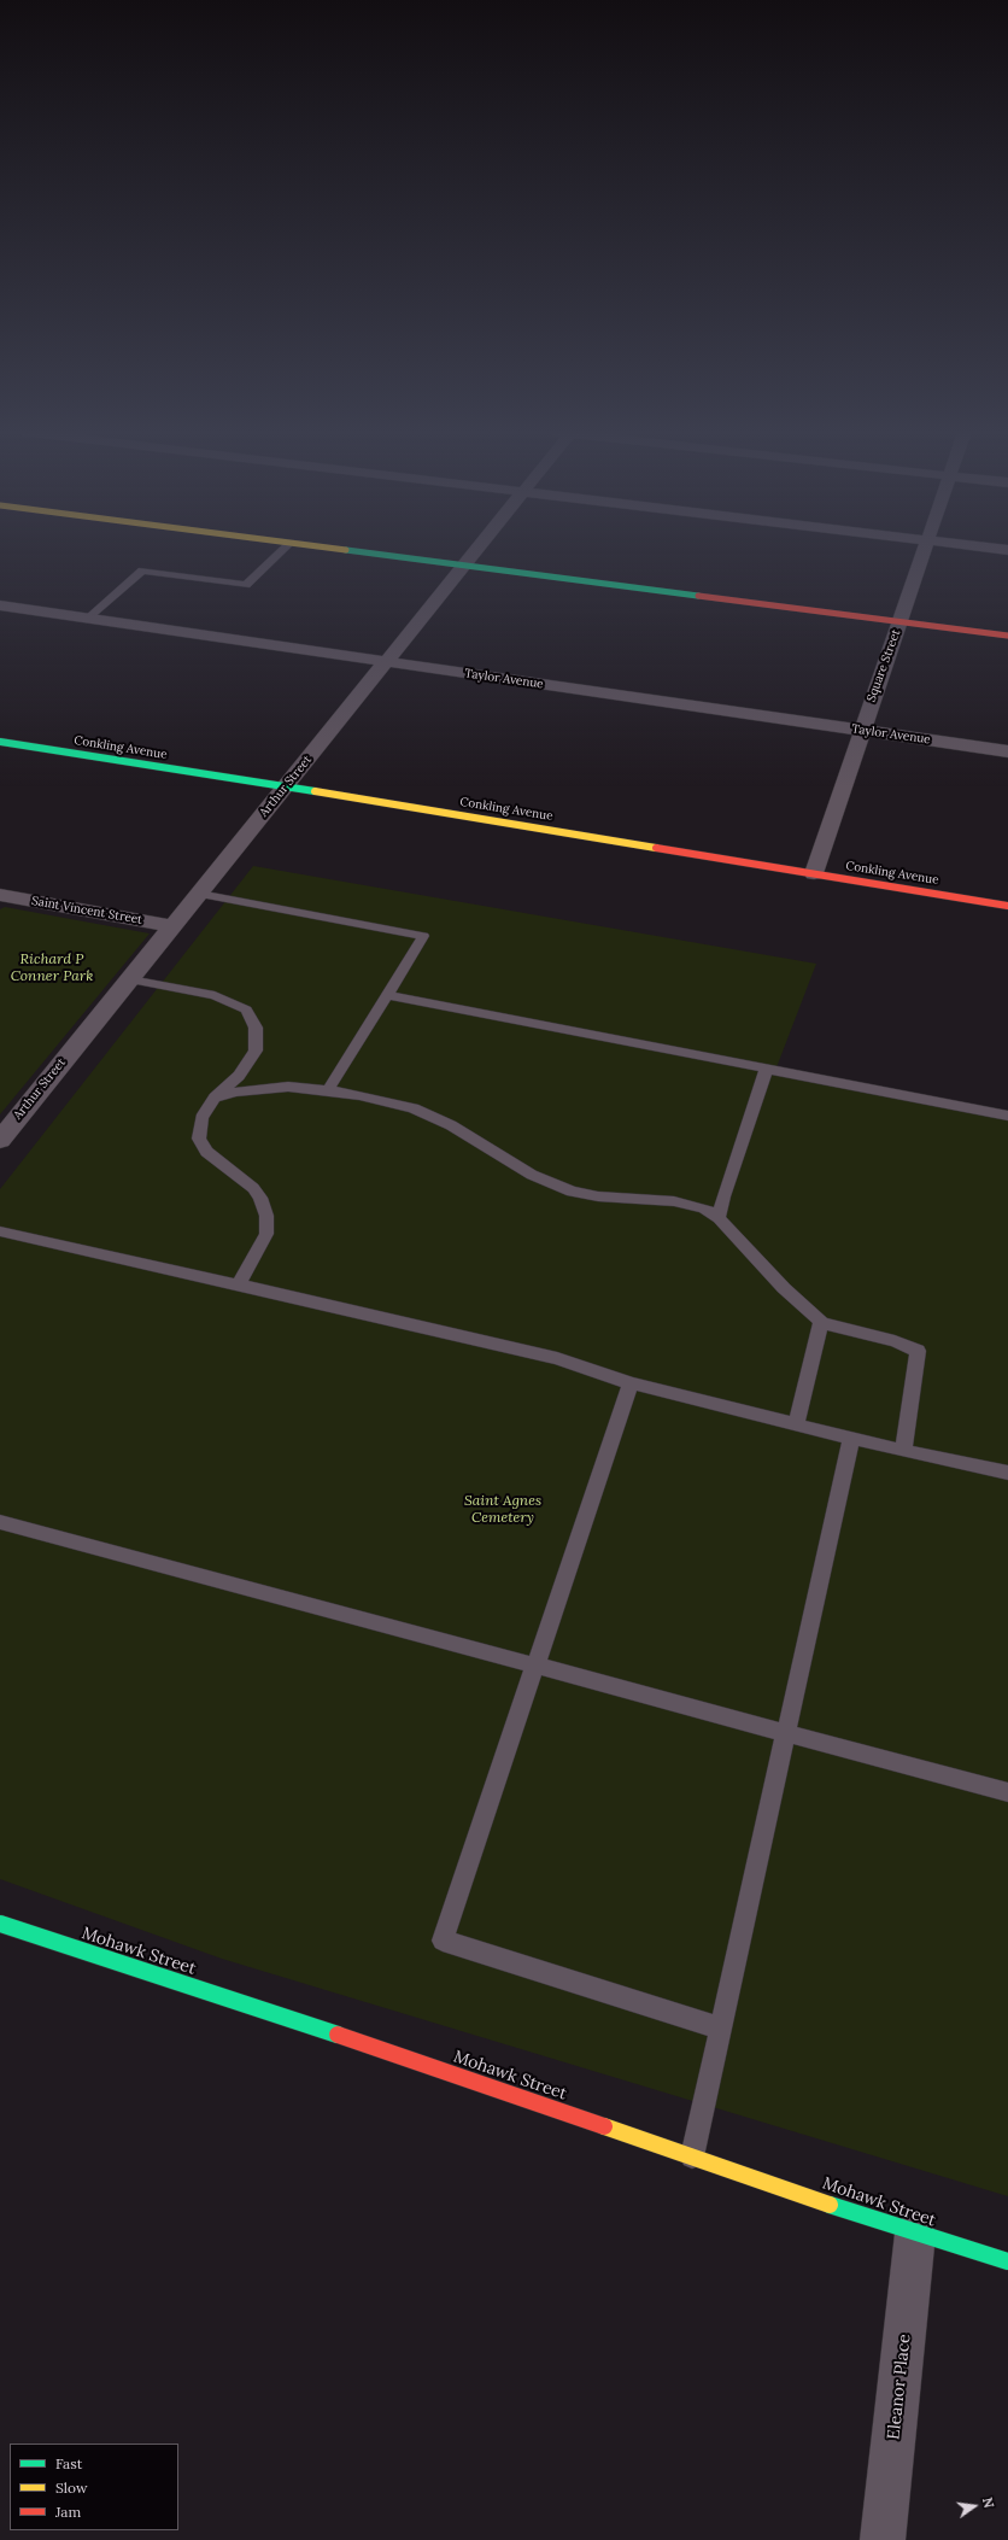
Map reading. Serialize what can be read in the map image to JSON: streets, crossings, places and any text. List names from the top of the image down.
{
  "streets": {
    "street": [
      "Square Street",
      "Taylor Avenue",
      "Conkling Avenue",
      "Arthur Street",
      "Saint Vincent Street",
      "Mohawk Street",
      "Eleanor Place"
    ]
  },
  "crossings": [
    ["Square Street", "Taylor Avenue"],
    ["Square Street", "Conkling Avenue"],
    ["Taylor Avenue", "Arthur Street"],
    ["Conkling Avenue", "Arthur Street"],
    ["Arthur Street", "Saint Vincent Street"],
    ["Mohawk Street", "Eleanor Place"]
  ],
  "parks": ["Richard P Conner Park", "Saint Agnes Cemetery"],
  "legend": ["Fast", "Slow", "Jam"],
  "north": "right"
}
